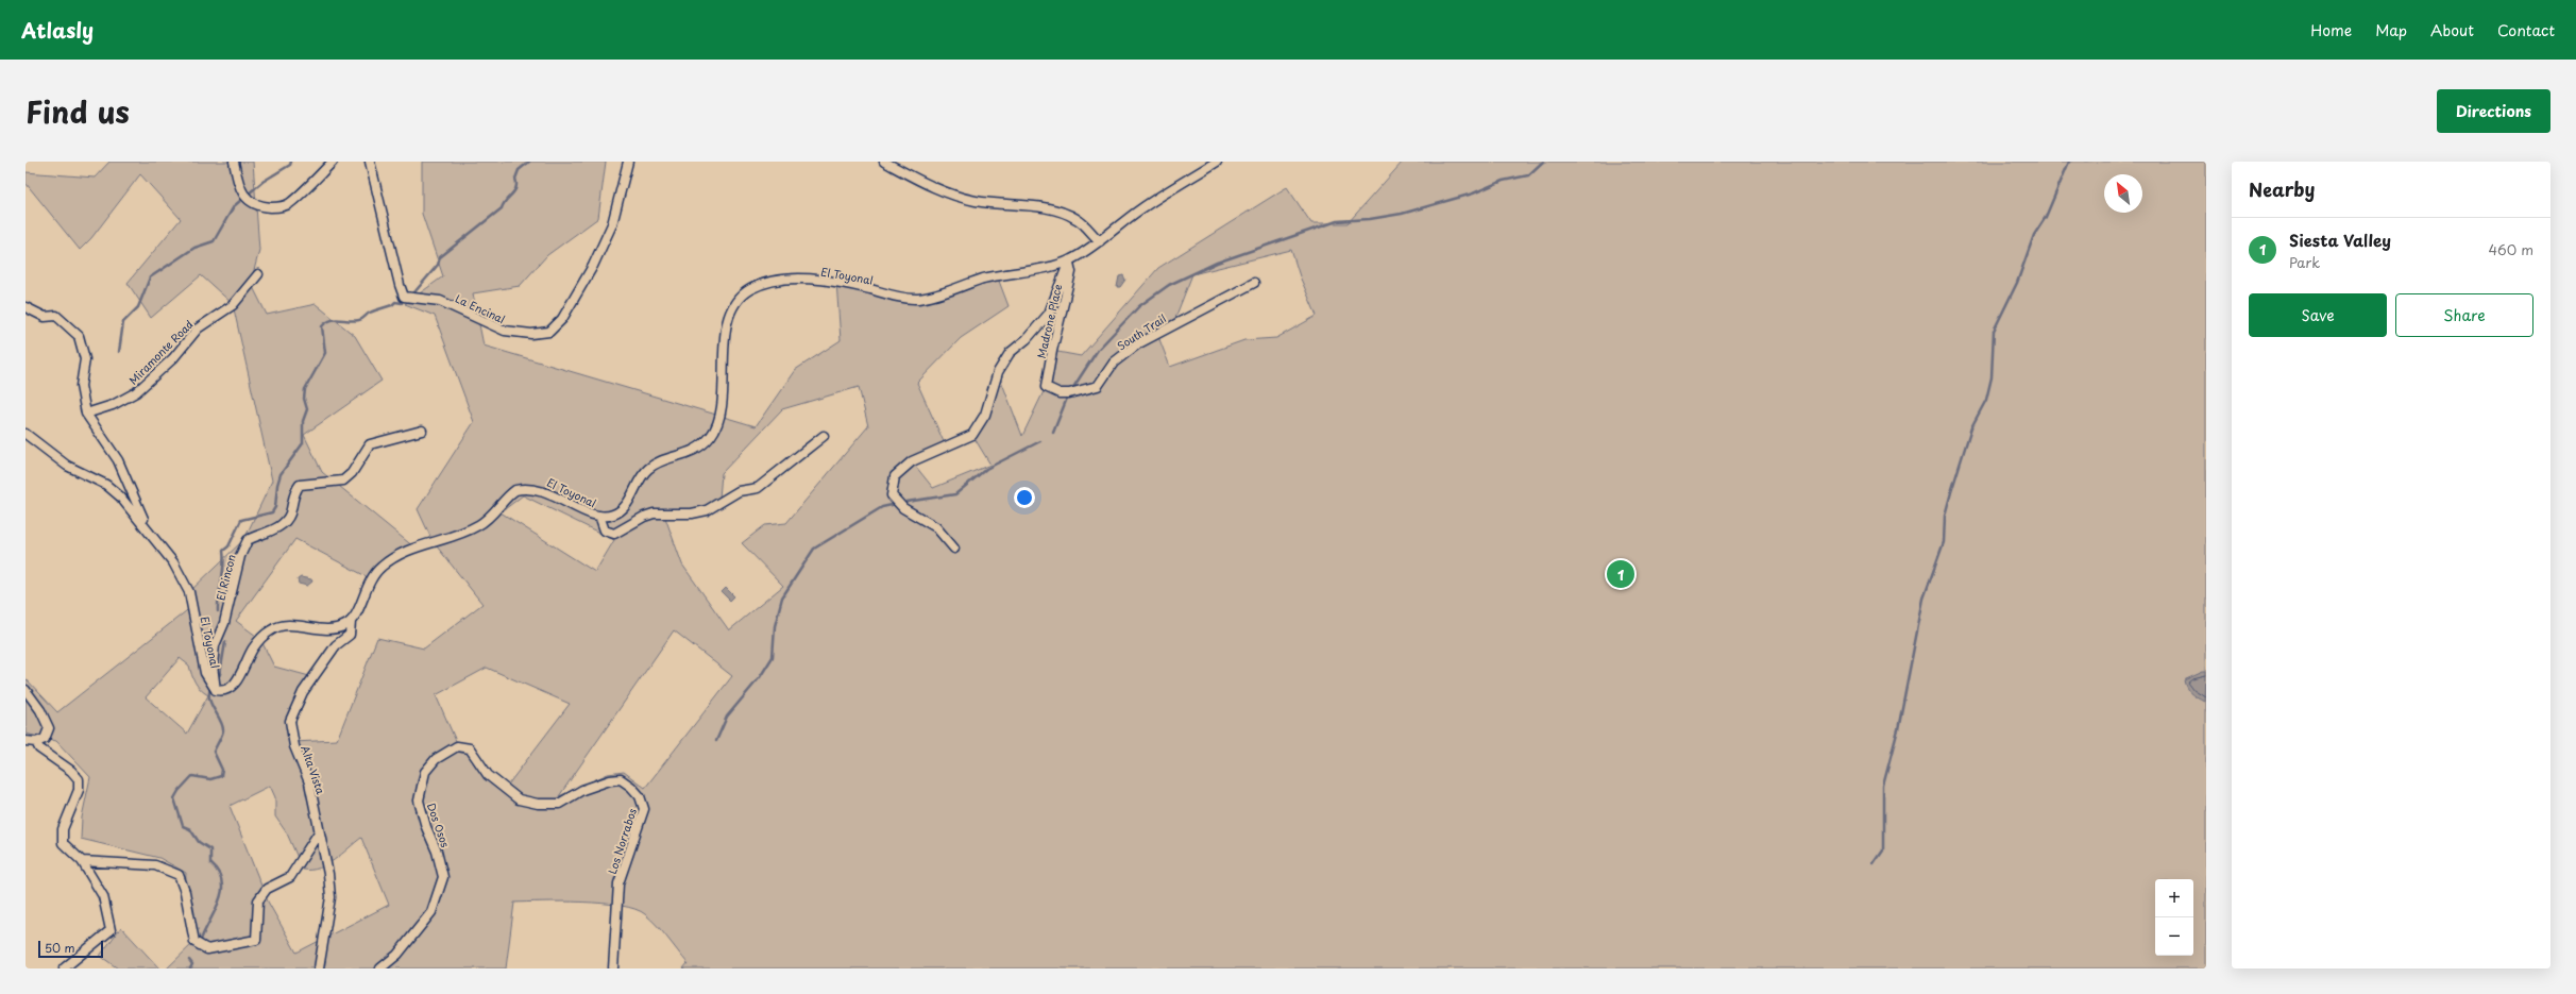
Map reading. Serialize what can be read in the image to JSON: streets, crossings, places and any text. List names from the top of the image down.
{
  "streets": {
    "street": [
      "El Toyonal",
      "La Encinal",
      "Madrone Place",
      "South Trail",
      "Miramonte Road",
      "El Rincon",
      "Alta Vista",
      "Dos Osos",
      "Los Norrabos"
    ]
  },
  "crossings": [
    ["El Toyonal", "Madrone Place"],
    ["El Toyonal", "El Rincon"],
    ["El Toyonal", "Alta Vista"],
    ["Madrone Place", "South Trail"],
    ["Dos Osos", "Los Norrabos"]
  ],
  "scale_bar": "50 m",
  "north": "top left",
  "page": {
    "header": "Atlasly",
    "nav": [
      "Home",
      "Map",
      "About",
      "Contact"
    ],
    "title": "Find us",
    "buttons": [
      "Directions",
      ["Save", "Share"]
    ],
    "heading": "Nearby",
    "list": [
      {
        "mark": "1",
        "name": "Siesta Valley",
        "note": "Park",
        "value": "460 m"
      }
    ],
    "pins": "1",
    "map_buttons": ["+", "−"],
    "scale": "50 m"
  }
}
